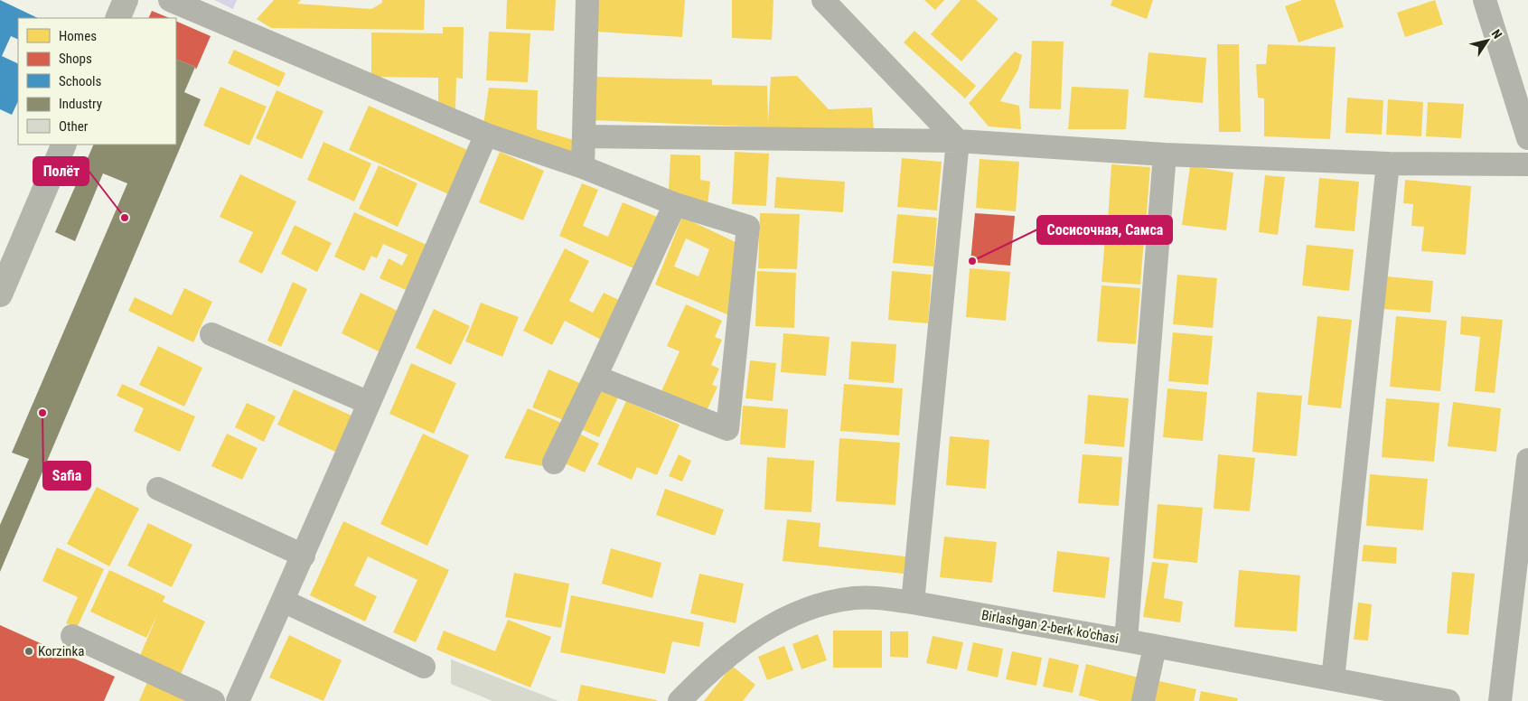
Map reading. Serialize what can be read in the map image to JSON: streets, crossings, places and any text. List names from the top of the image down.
{
  "streets": {
    "street": ["Birlashgan 2-berk ko'chasi"]
  },
  "places": [
    "Полёт",
    "Сосисочная, Самса",
    "Safia",
    "Korzinka"
  ],
  "legend": [
    "Homes",
    "Shops",
    "Schools",
    "Industry",
    "Other"
  ],
  "north": "top right"
}
